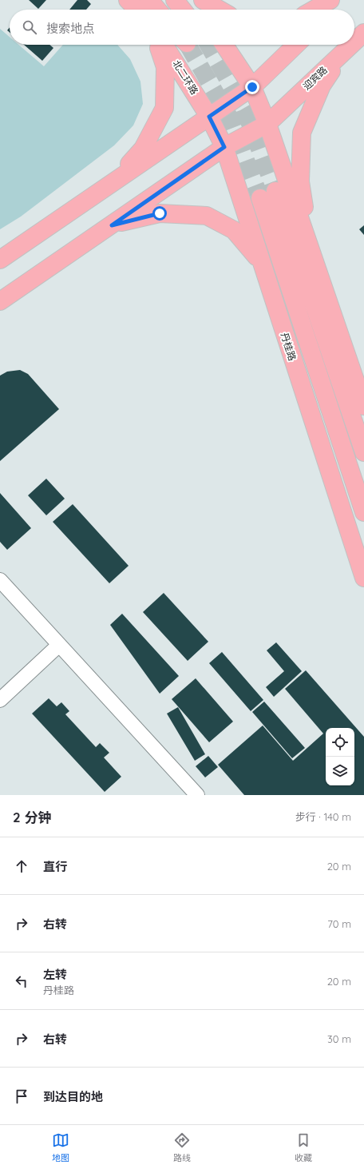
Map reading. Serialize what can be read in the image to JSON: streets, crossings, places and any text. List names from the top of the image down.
{
  "streets": {
    "main road": ["北二环路", "迎宾路", "丹桂路"]
  },
  "crossings": [
    ["北二环路", "丹桂路"],
    ["迎宾路", "丹桂路"]
  ],
  "page": {
    "search": "搜索地点",
    "heading": ["2 分钟", "步行 · 140 m"],
    "list": [
      ["直行", "20 m"],
      ["右转", "70 m"],
      ["左转", "丹桂路", "20 m"],
      ["右转", "30 m"],
      "到达目的地"
    ],
    "nav": ["地图", "路线", "收藏"]
  }
}
